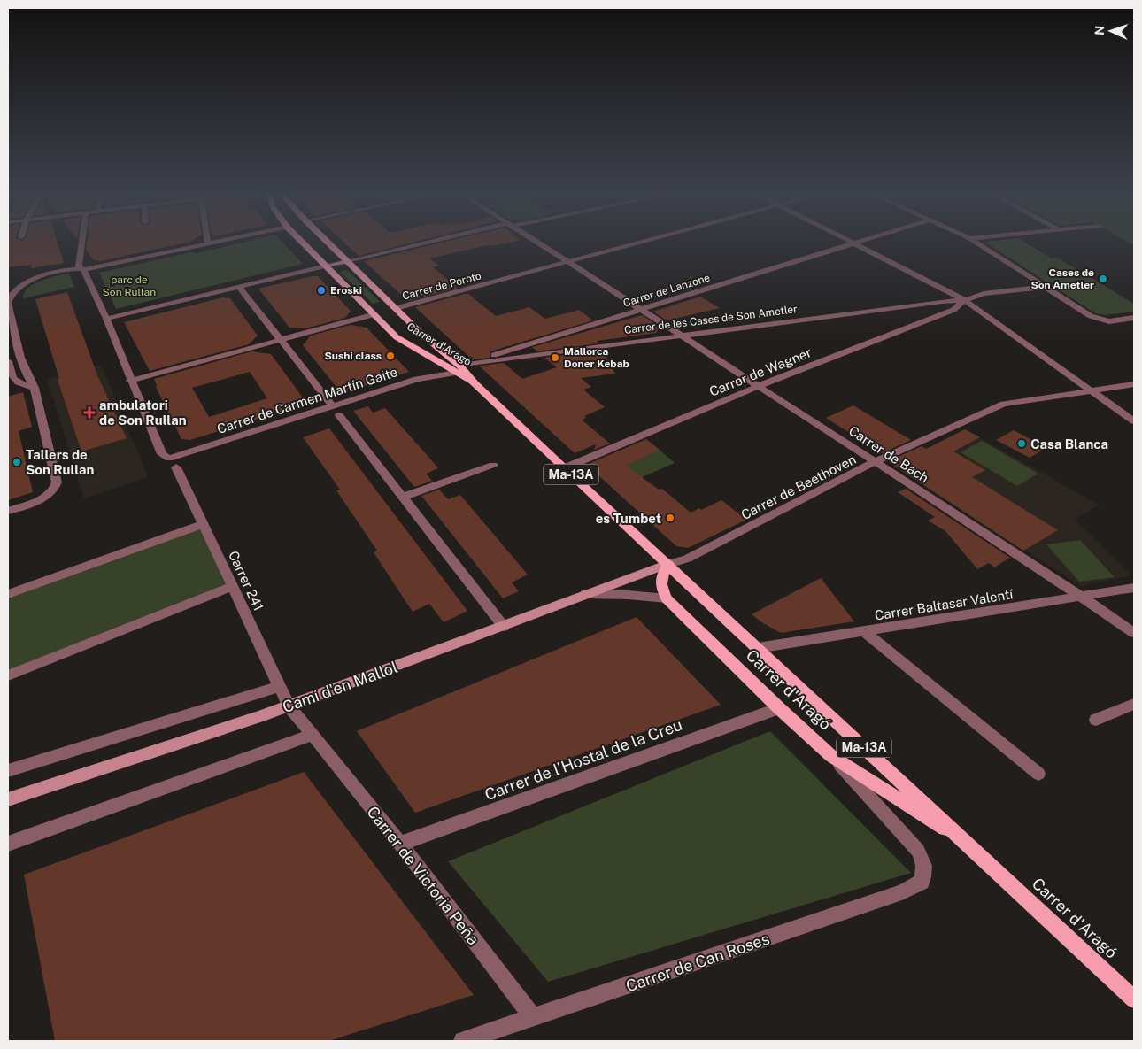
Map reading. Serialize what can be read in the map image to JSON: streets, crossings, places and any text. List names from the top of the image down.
{
  "streets": {
    "main road": ["Carrer d'Aragó", "Ma-13A"],
    "street": [
      "Carrer de Poroto",
      "Carrer de Lanzone",
      "Carrer de les Cases de Son Ametler",
      "Carrer de Wagner",
      "Carrer de Carmen Martín Gaite",
      "Carrer de Bach",
      "Carrer de Beethoven",
      "Carrer 241",
      "Carrer Baltasar Valentí",
      "Camí d'en Mallol",
      "Carrer de l'Hostal de la Creu",
      "Carrer de Victoria Peña",
      "Carrer de Can Roses"
    ]
  },
  "crossings": [
    ["Carrer de Poroto", "Carrer d'Aragó"],
    ["Carrer de Poroto", "Carrer de Bach"],
    ["Carrer de Poroto", "Carrer 241"],
    ["Carrer de Lanzone", "Carrer de les Cases de Son Ametler"],
    ["Carrer de Lanzone", "Carrer d'Aragó"],
    ["Carrer de Lanzone", "Carrer de Carmen Martín Gaite"],
    ["Carrer de Lanzone", "Carrer de Bach"],
    ["Carrer de les Cases de Son Ametler", "Carrer d'Aragó"],
    ["Carrer de les Cases de Son Ametler", "Carrer de Wagner"],
    ["Carrer de les Cases de Son Ametler", "Carrer de Carmen Martín Gaite"],
    ["Carrer de les Cases de Son Ametler", "Carrer de Bach"],
    ["Carrer d'Aragó", "Carrer de Wagner"],
    ["Carrer d'Aragó", "Carrer de Carmen Martín Gaite"],
    ["Carrer d'Aragó", "Carrer de Beethoven"],
    ["Carrer d'Aragó", "Carrer Baltasar Valentí"],
    ["Carrer d'Aragó", "Camí d'en Mallol"],
    ["Carrer d'Aragó", "Carrer de l'Hostal de la Creu"],
    ["Carrer d'Aragó", "Carrer de Can Roses"],
    ["Carrer de Wagner", "Carrer de Bach"],
    ["Carrer de Carmen Martín Gaite", "Carrer 241"],
    ["Carrer de Bach", "Carrer de Beethoven"],
    ["Carrer de Bach", "Carrer Baltasar Valentí"],
    ["Carrer de Beethoven", "Camí d'en Mallol"],
    ["Carrer 241", "Camí d'en Mallol"],
    ["Carrer 241", "Carrer de Victoria Peña"],
    ["Camí d'en Mallol", "Carrer de Victoria Peña"],
    ["Carrer de l'Hostal de la Creu", "Carrer de Victoria Peña"],
    ["Carrer de Victoria Peña", "Carrer de Can Roses"]
  ],
  "parks": ["parc de Son Rullan"],
  "places": {
    "other": [
      "Cases de Son Ametler",
      "Eroski",
      "Sushi class",
      "Mallorca Doner Kebab",
      "Casa Blanca",
      "Tallers de Son Rullan",
      "es Tumbet"
    ],
    "health": ["ambulatori de Son Rullan"]
  },
  "north": "left"
}
